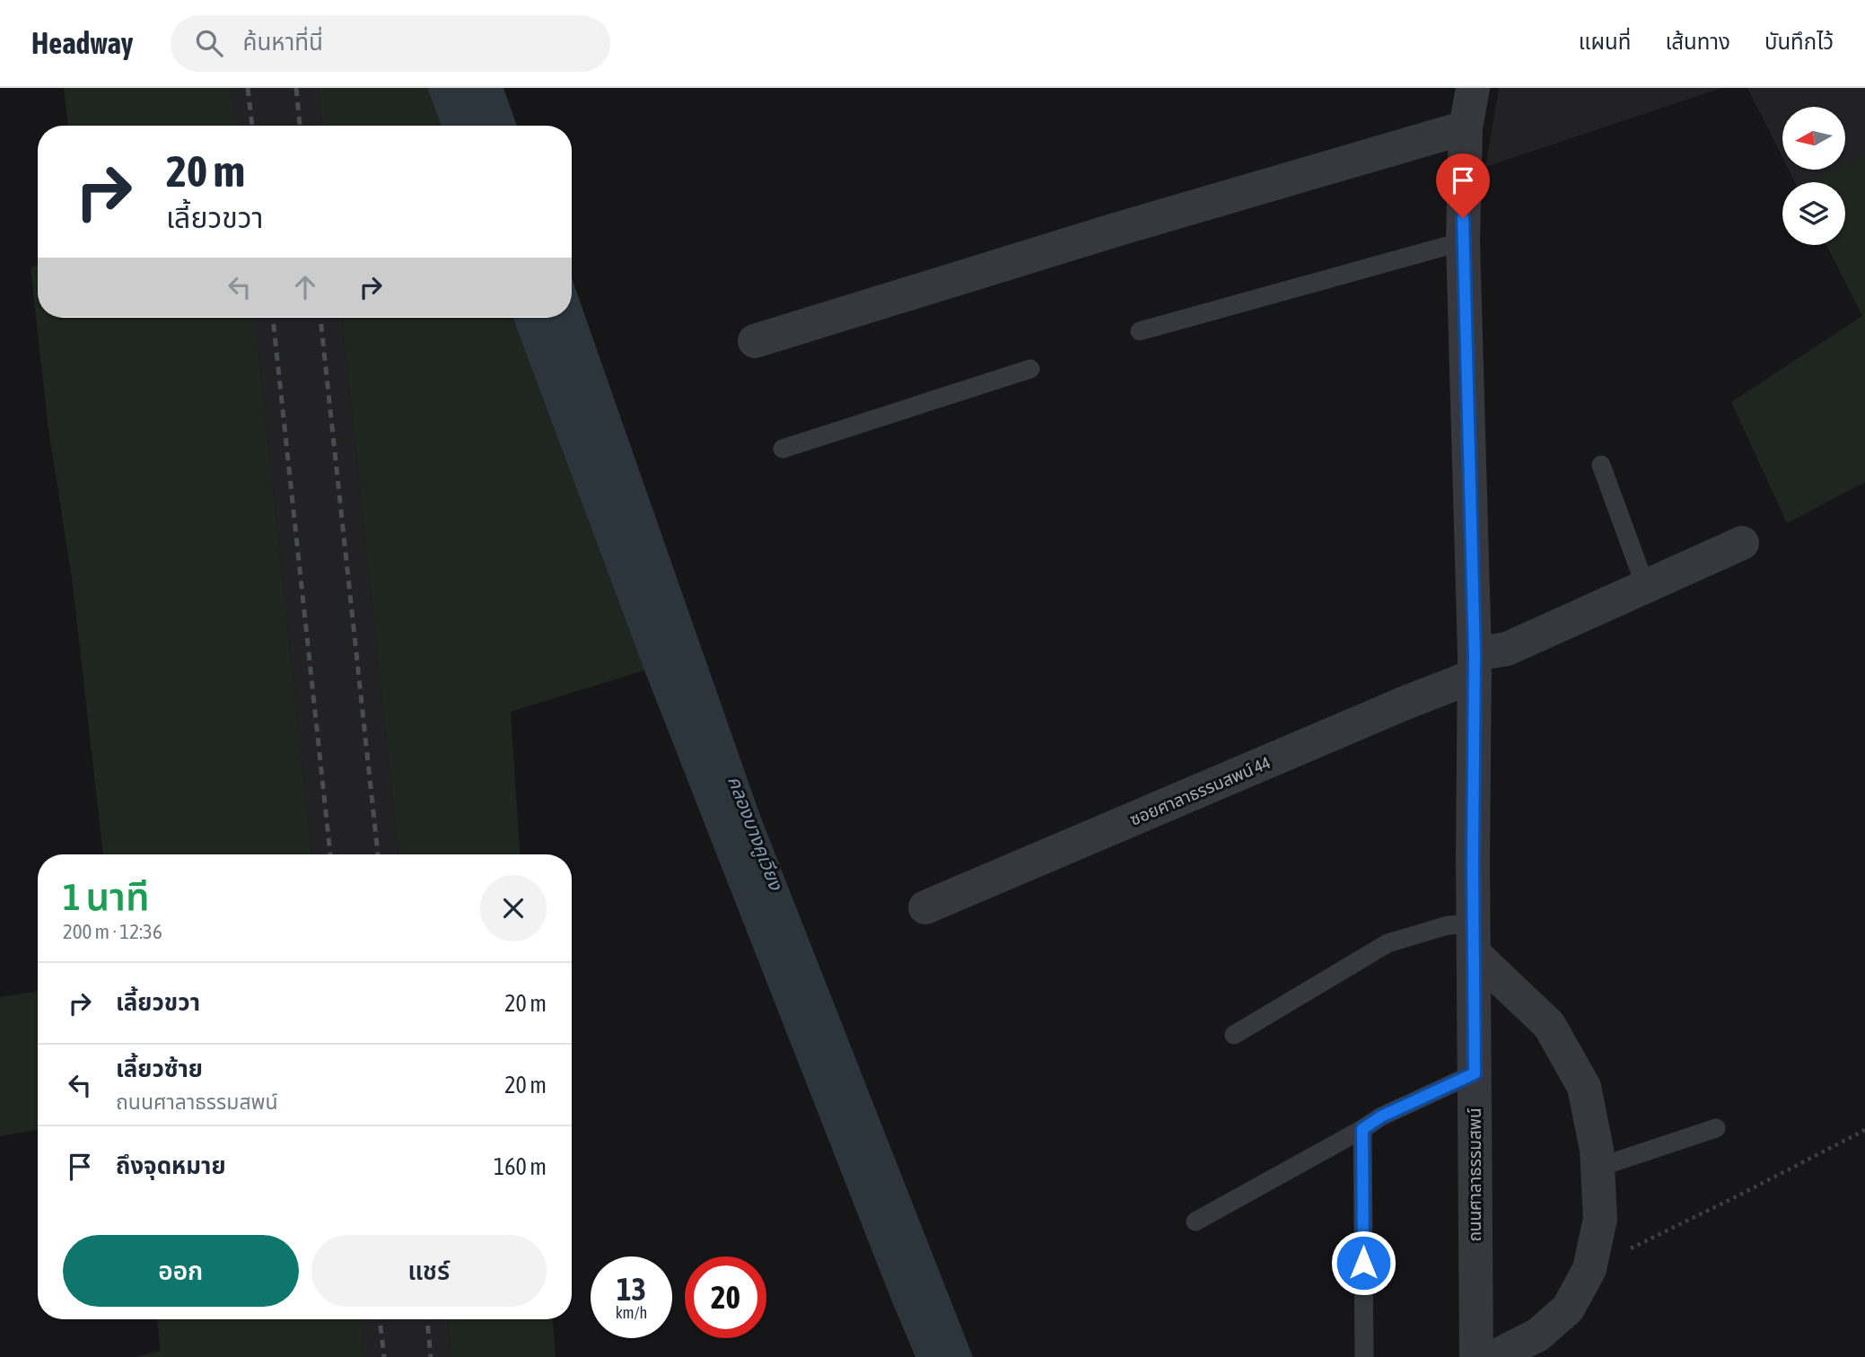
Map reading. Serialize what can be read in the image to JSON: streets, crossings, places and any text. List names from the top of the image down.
{
  "streets": {
    "street": ["ซอยศาลาธรรมสพน์ 44", "ถนนศาลาธรรมสพน์"]
  },
  "crossings": [
    ["ซอยศาลาธรรมสพน์ 44", "ถนนศาลาธรรมสพน์"]
  ],
  "water": ["คลองบางคูเวียง"],
  "north": "left",
  "page": {
    "header": "Headway",
    "search": "ค้นหาที่นี่",
    "nav": ["แผนที่", "เส้นทาง", "บันทึกไว้"],
    "turn": ["20 m", "เลี้ยวขวา"],
    "heading": ["1 นาที", "200 m · 12:36"],
    "list": [
      {
        "name": "เลี้ยวขวา",
        "value": "20 m"
      },
      {
        "name": "เลี้ยวซ้าย",
        "note": "ถนนศาลาธรรมสพน์",
        "value": "20 m"
      },
      {
        "name": "ถึงจุดหมาย",
        "value": "160 m"
      }
    ],
    "buttons": ["ออก", "แชร์"],
    "speed": "13 km/h",
    "limit": "20"
  }
}
